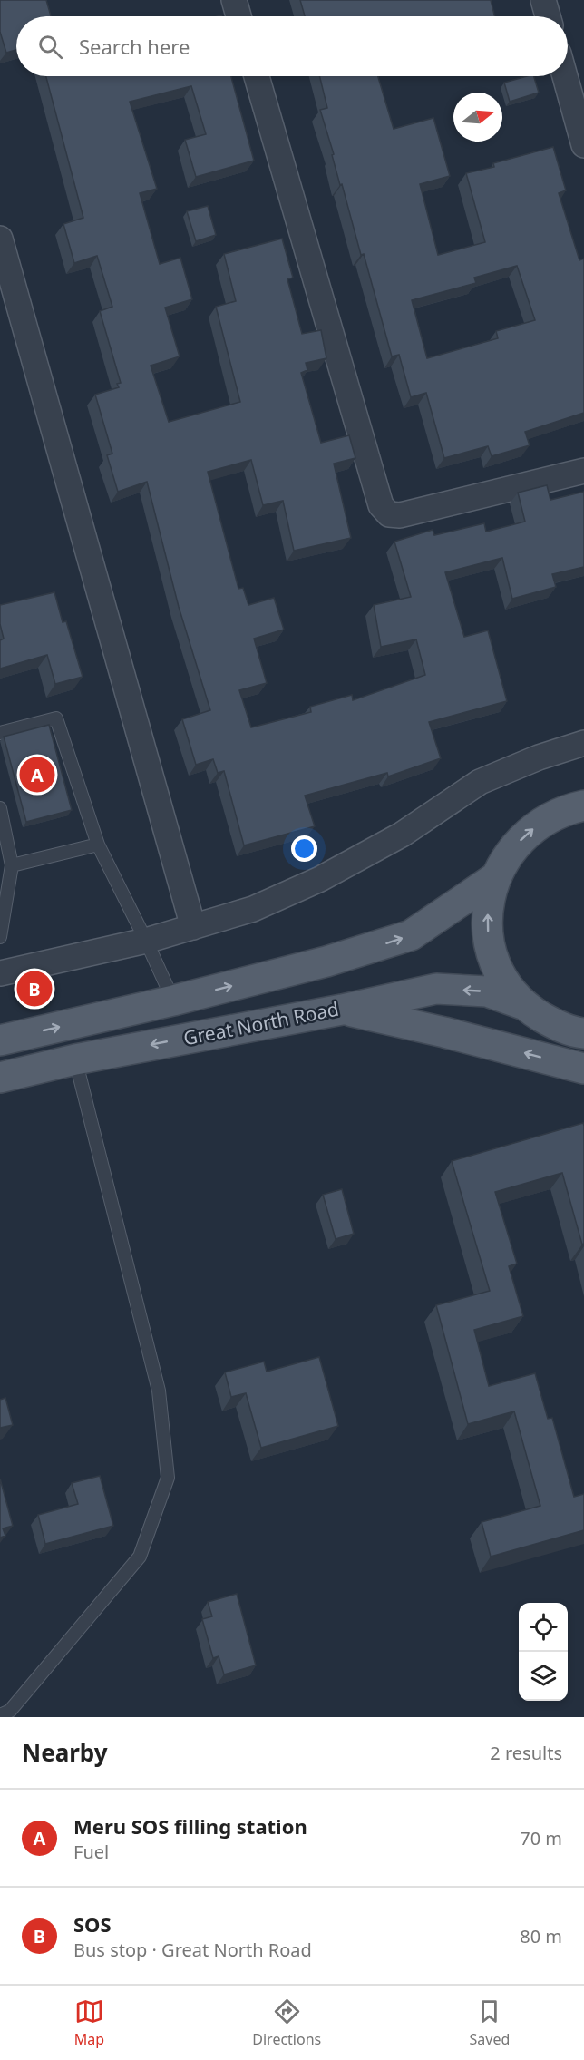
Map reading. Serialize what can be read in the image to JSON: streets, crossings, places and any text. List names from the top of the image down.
{
  "streets": {
    "main road": ["Great North Road"]
  },
  "north": "right",
  "page": {
    "search": "Search here",
    "pins": ["A", "B"],
    "heading": ["Nearby", "2 results"],
    "list": [
      {
        "mark": "A",
        "name": "Meru SOS filling station",
        "note": "Fuel",
        "value": "70 m"
      },
      {
        "mark": "B",
        "name": "SOS",
        "note": "Bus stop · Great North Road",
        "value": "80 m"
      }
    ],
    "nav": ["Map", "Directions", "Saved"]
  }
}
